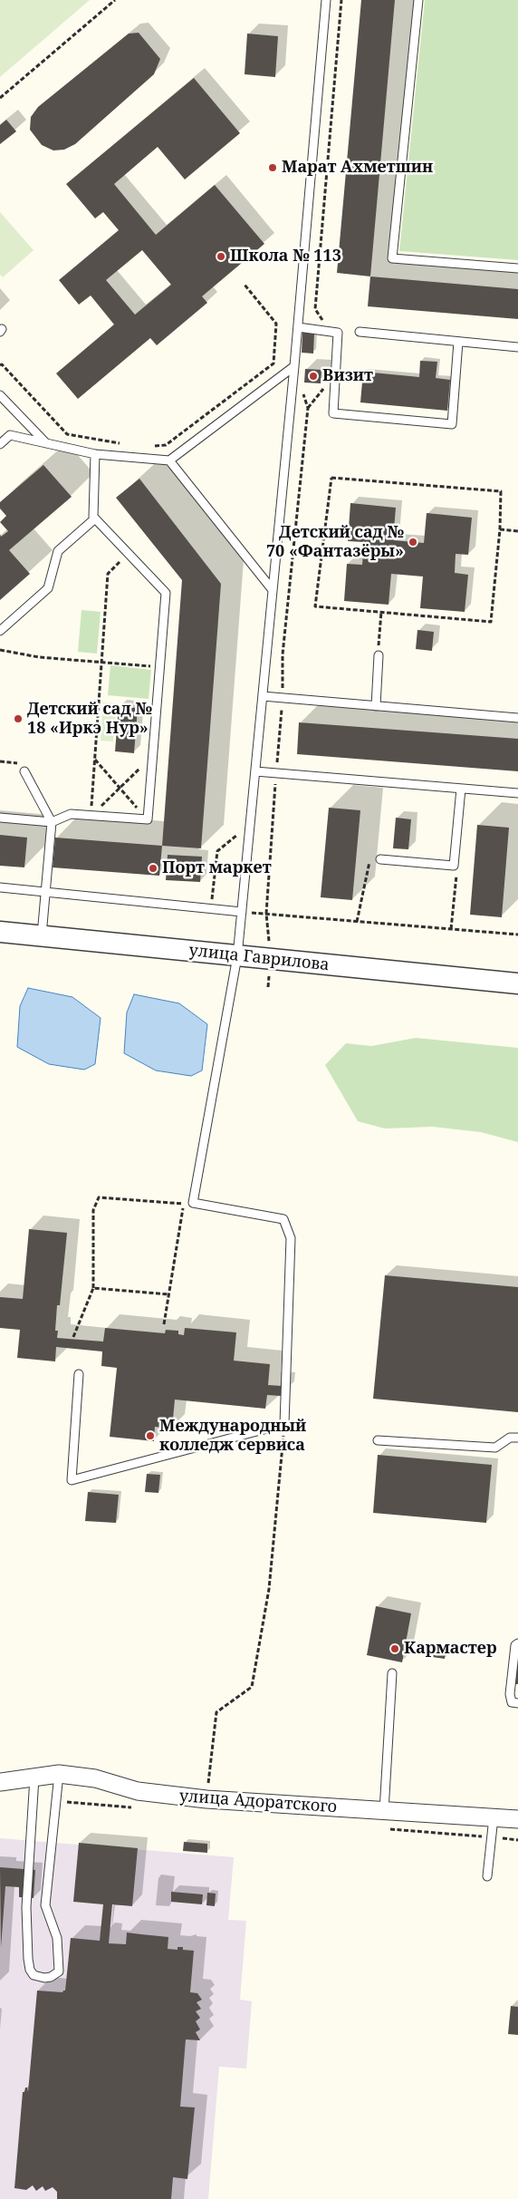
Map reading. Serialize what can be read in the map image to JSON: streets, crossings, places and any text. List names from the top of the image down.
{
  "streets": {
    "street": ["улица Гаврилова", "улица Адоратского"]
  },
  "places": [
    "Марат Ахметшин",
    "Школа № 113",
    "Визит",
    "Детский сад № 70 «Фантазёры»",
    "Детский сад № 18 «Иркэ Нур»",
    "Порт маркет",
    "Международный колледж сервиса",
    "Кармастер"
  ]
}
